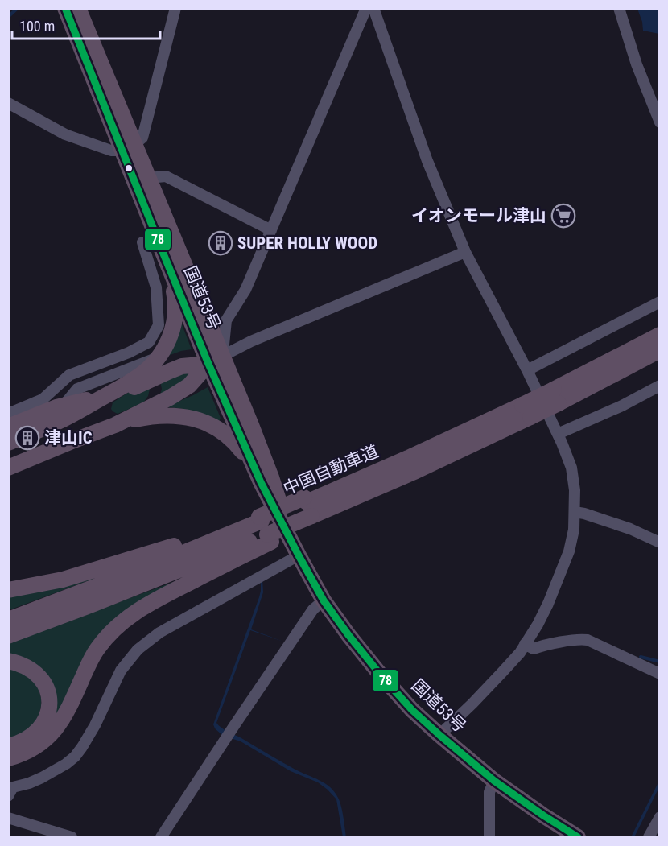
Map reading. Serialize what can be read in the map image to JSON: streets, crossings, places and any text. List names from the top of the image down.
{
  "streets": {
    "highway": ["国道53号", "中国自動車道"]
  },
  "places": {
    "supermarket": ["イオンモール津山"],
    "building": ["SUPER HOLLY WOOD", "津山IC"]
  },
  "lines": ["transit line 78"],
  "scale_bar": "100 m"
}
